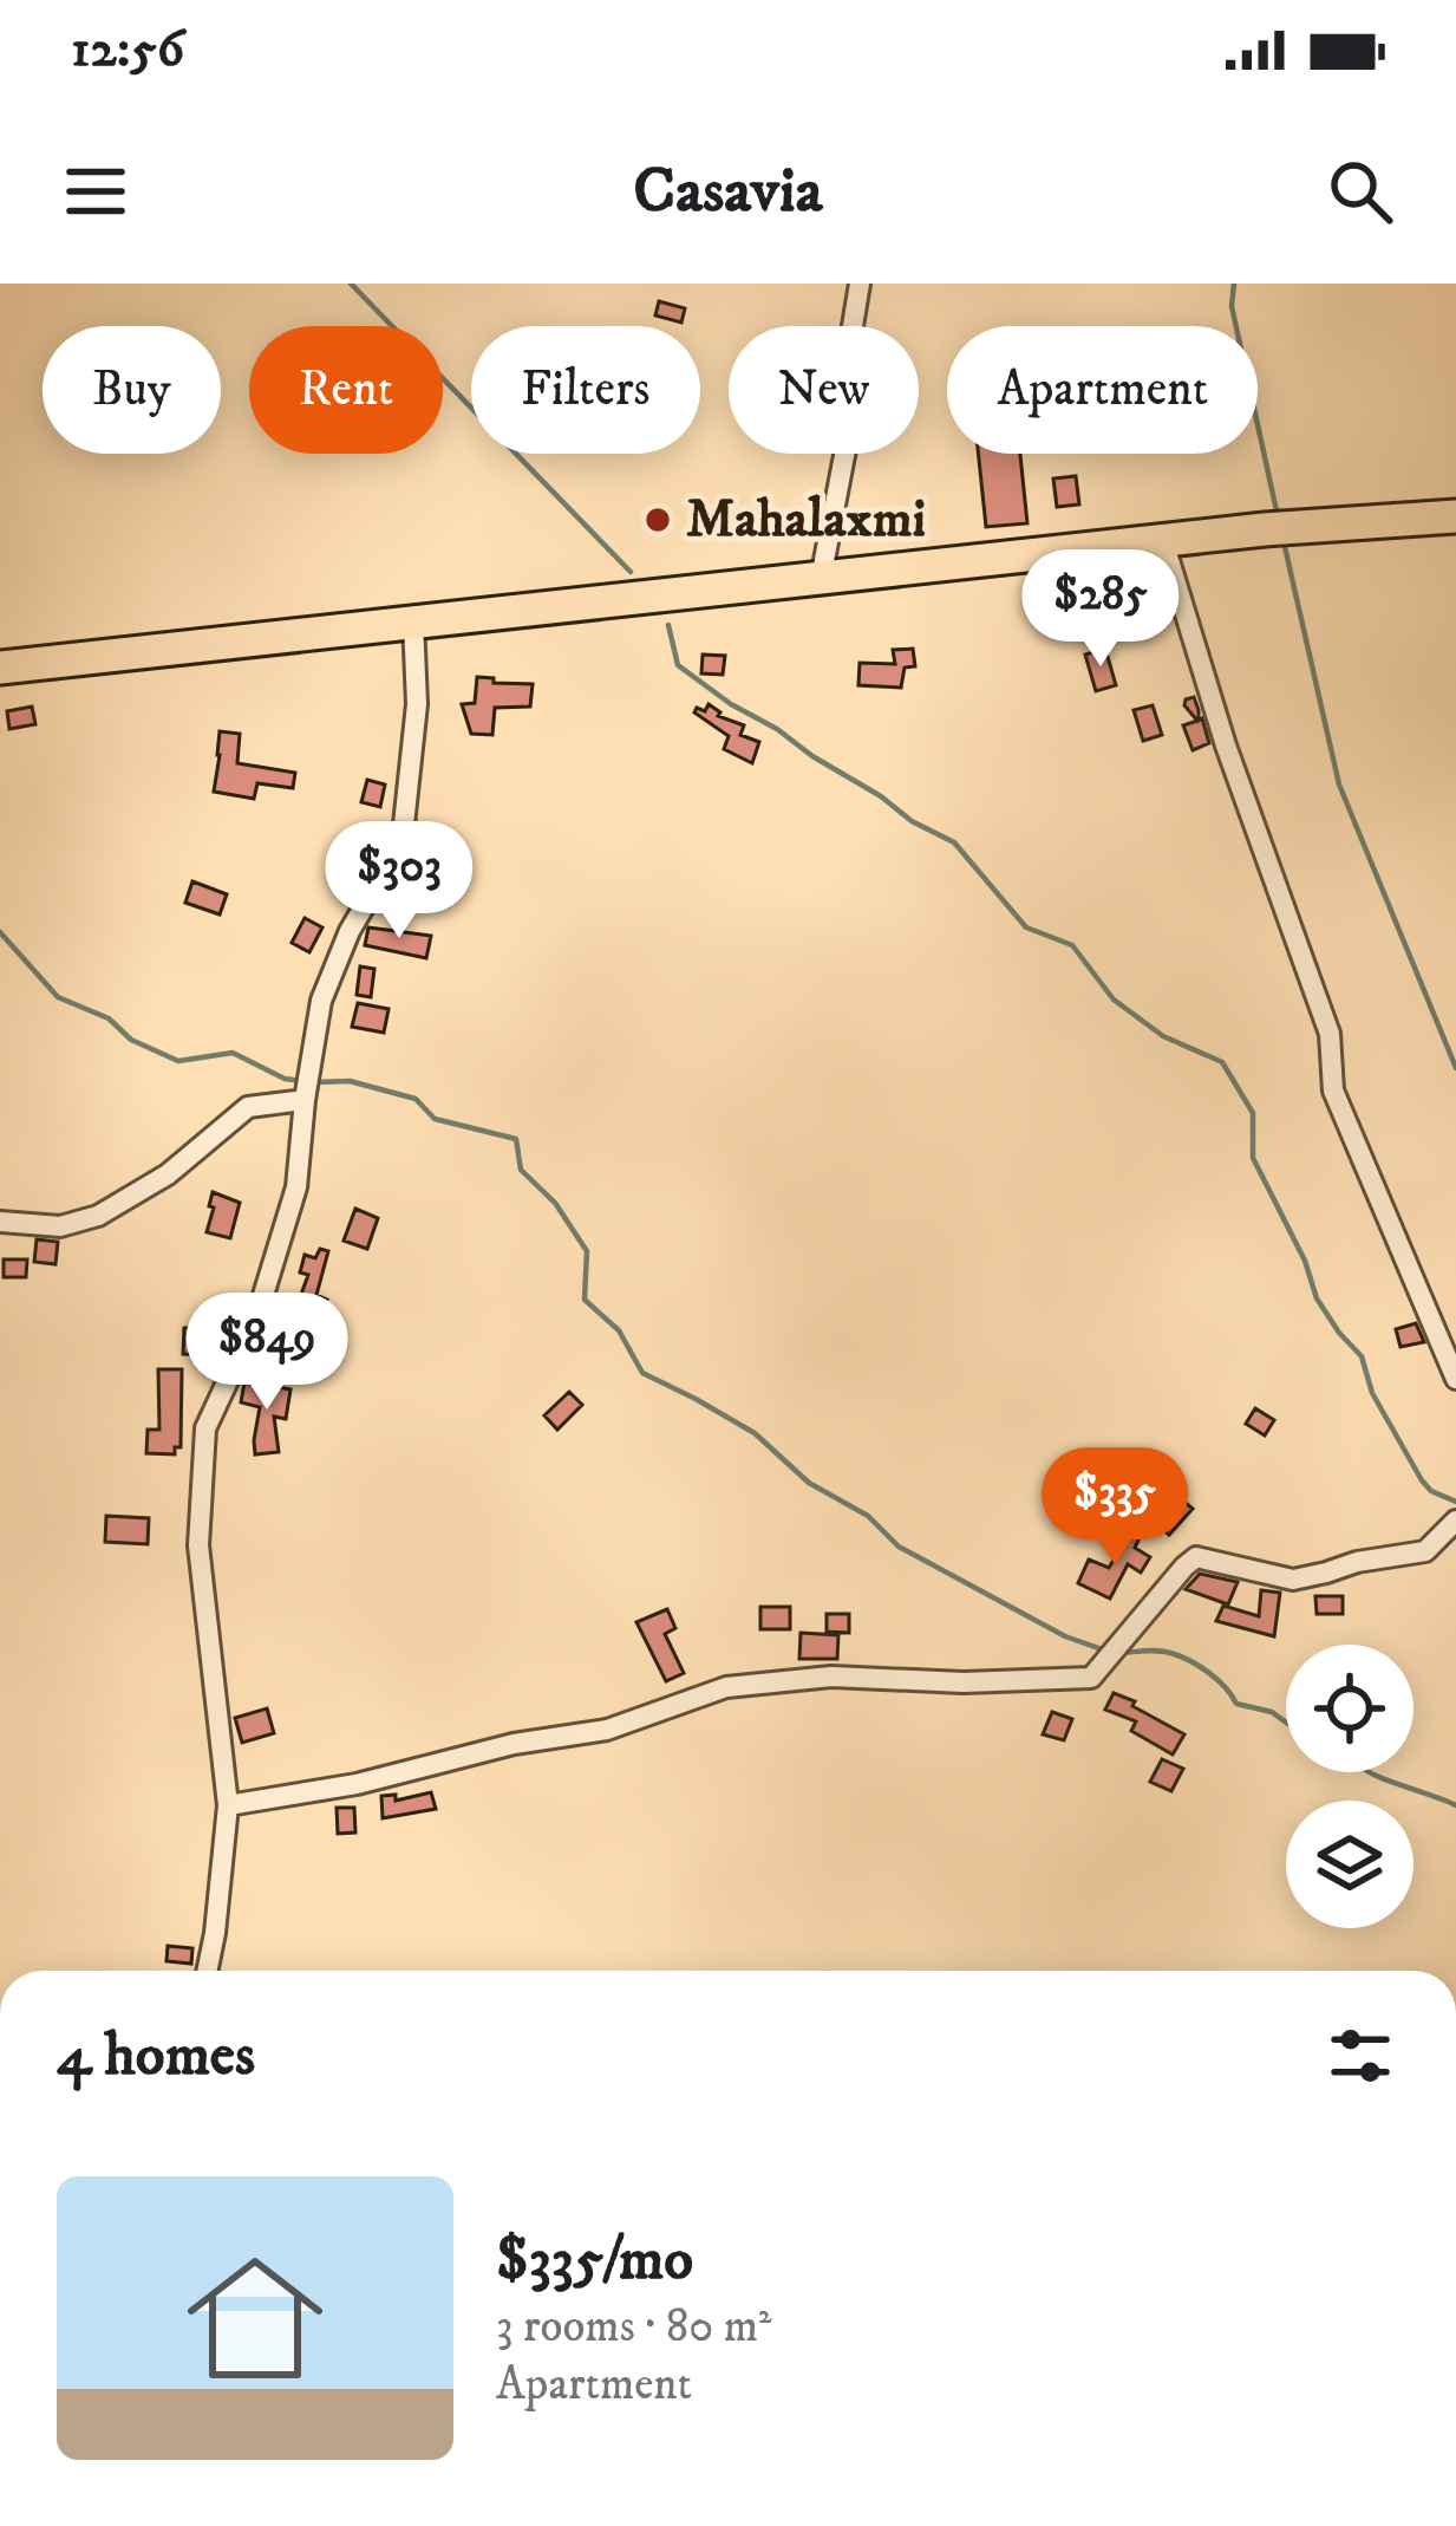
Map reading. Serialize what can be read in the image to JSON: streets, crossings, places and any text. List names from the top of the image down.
{
  "places": ["Mahalaxmi"],
  "page": {
    "status": "12:56",
    "header": "Casavia",
    "chip": [
      "Buy",
      "Rent",
      "Filters",
      "New",
      "Apartment"
    ],
    "price": [
      "$285",
      "$303",
      "$849",
      "$335"
    ],
    "heading": "4 homes",
    "list": [
      {
        "name": "$335/mo",
        "note": "3 rooms · 80 m² · Apartment"
      }
    ]
  }
}
